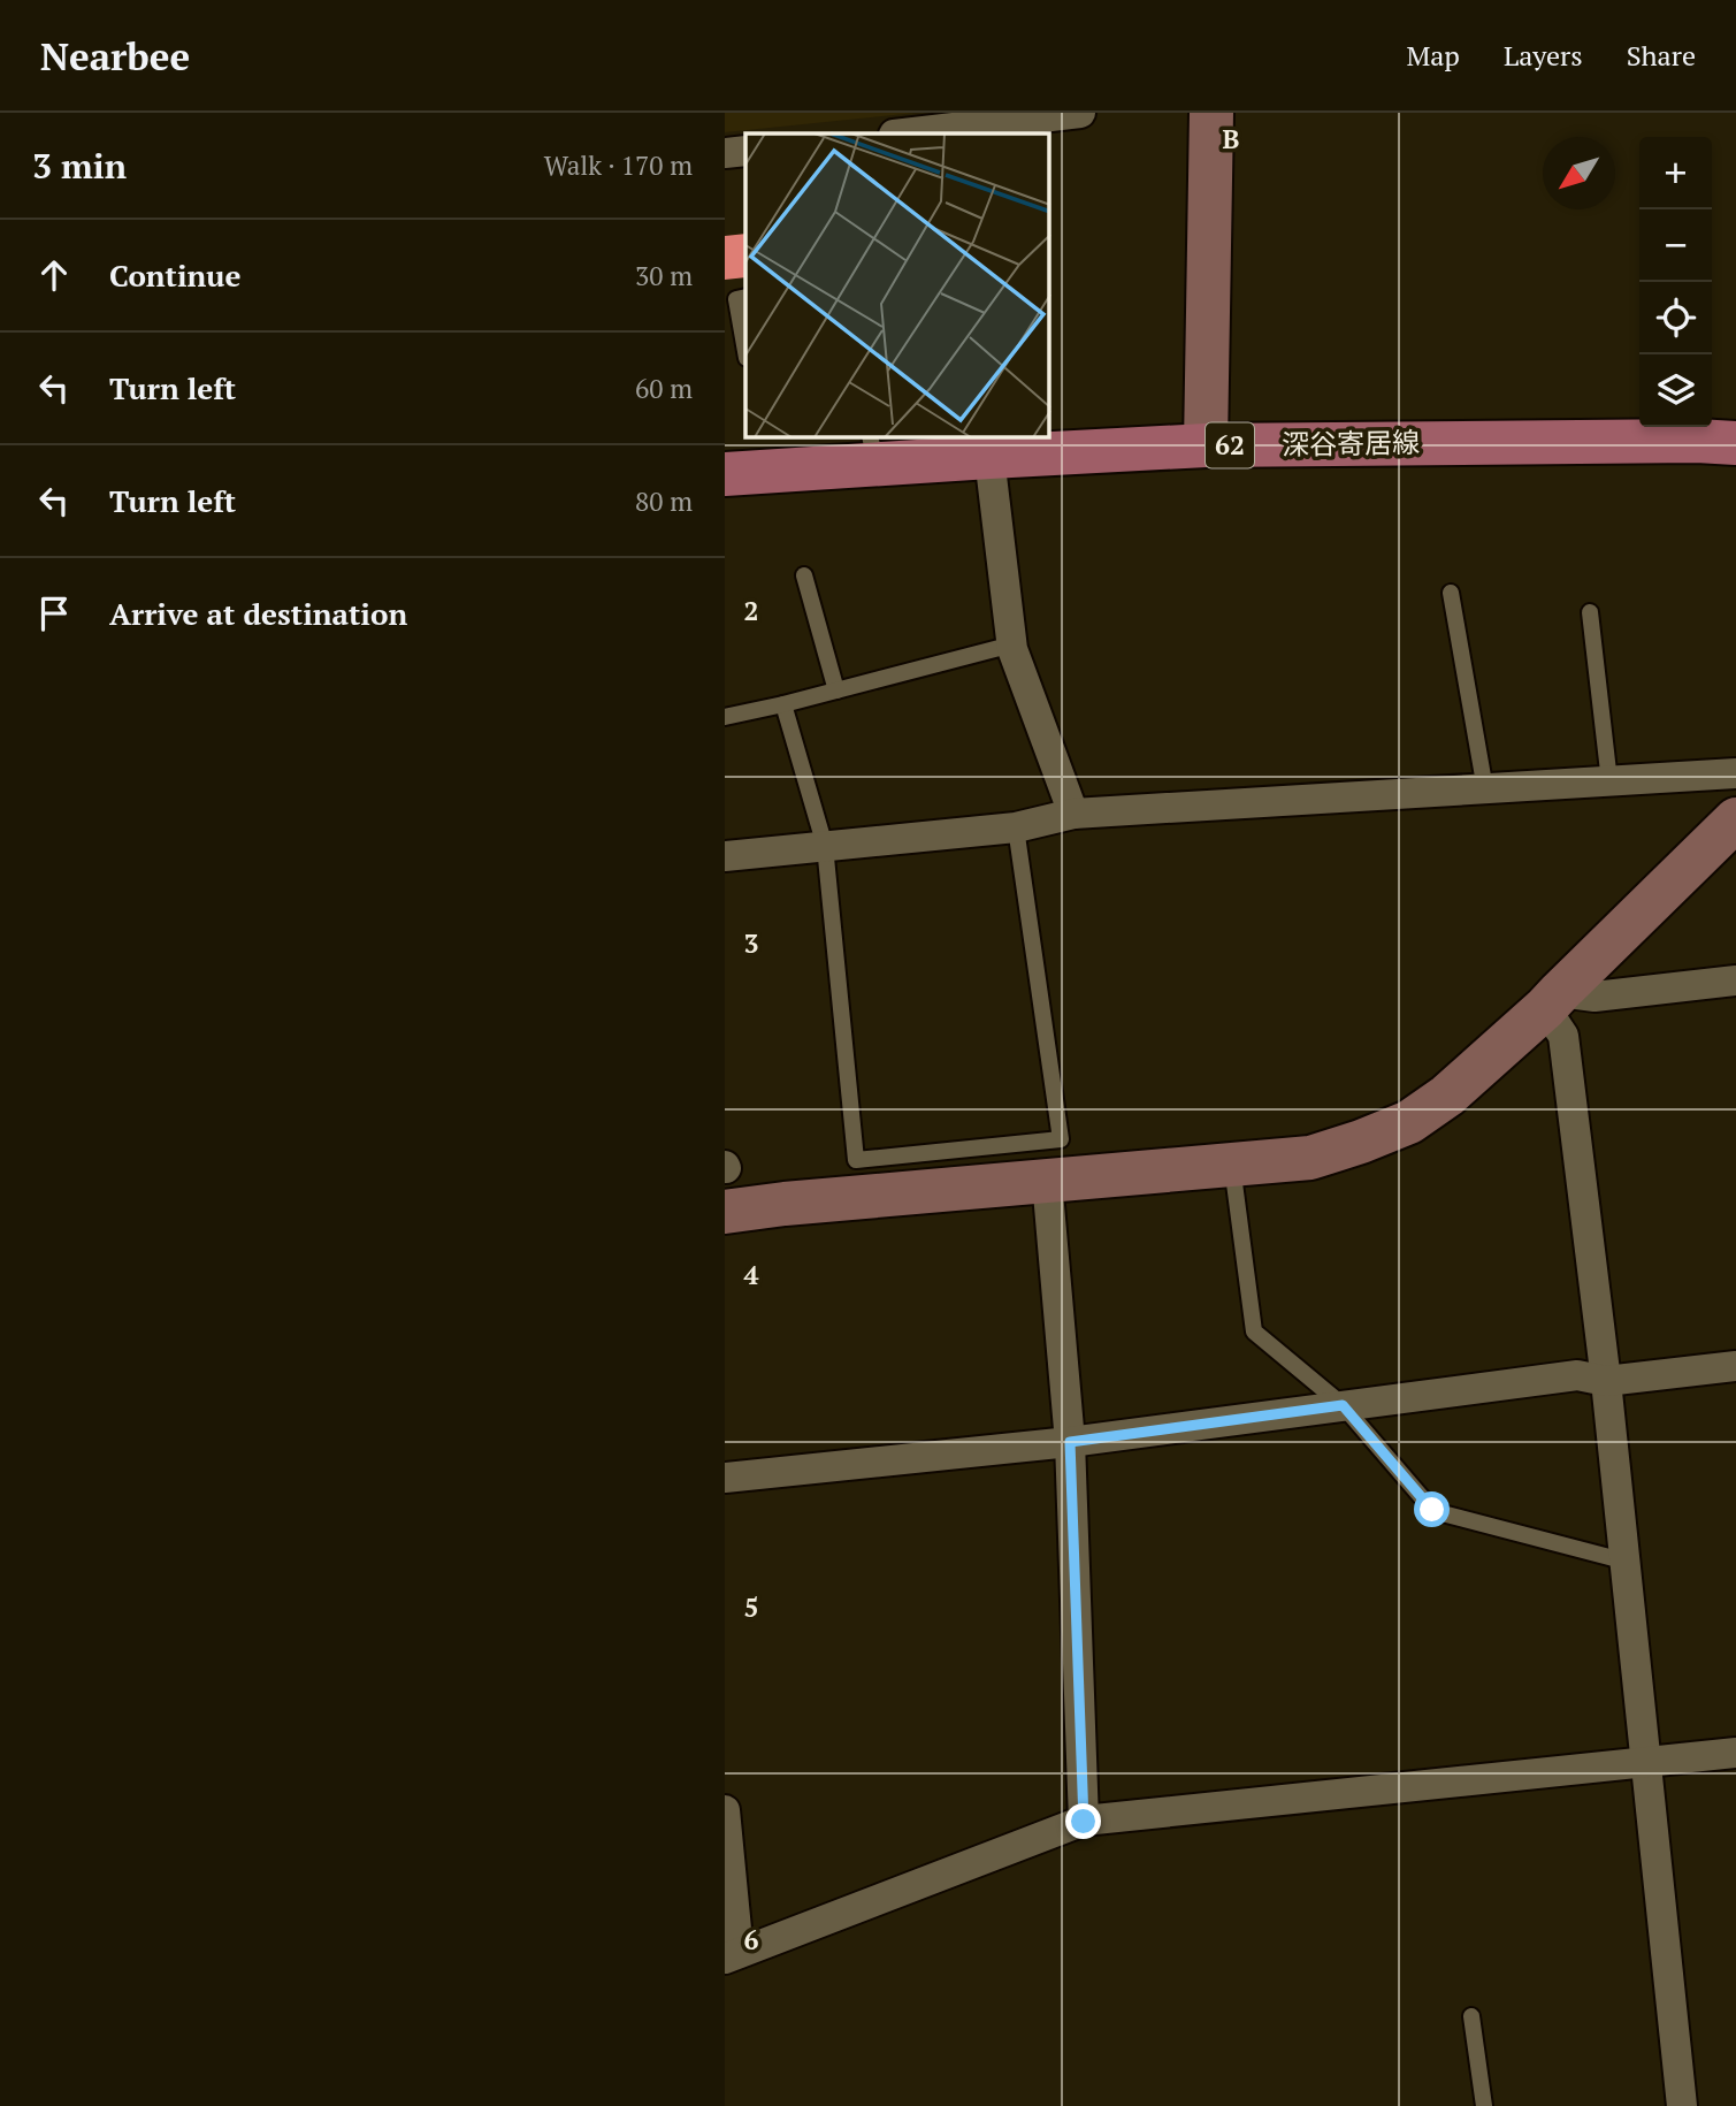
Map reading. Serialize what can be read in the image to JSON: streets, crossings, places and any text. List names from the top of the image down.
{
  "streets": {
    "main road": ["深谷寄居線", "62"]
  },
  "north": "bottom left",
  "page": {
    "header": "Nearbee",
    "nav": ["Map", "Layers", "Share"],
    "heading": ["3 min", "Walk · 170 m"],
    "map_buttons": ["+", "−"],
    "list": [
      ["Continue", "30 m"],
      ["Turn left", "60 m"],
      ["Turn left", "80 m"],
      "Arrive at destination"
    ]
  },
  "grid": {
    "columns": ["B"],
    "rows": [
      "2",
      "3",
      "4",
      "5",
      "6"
    ]
  }
}
